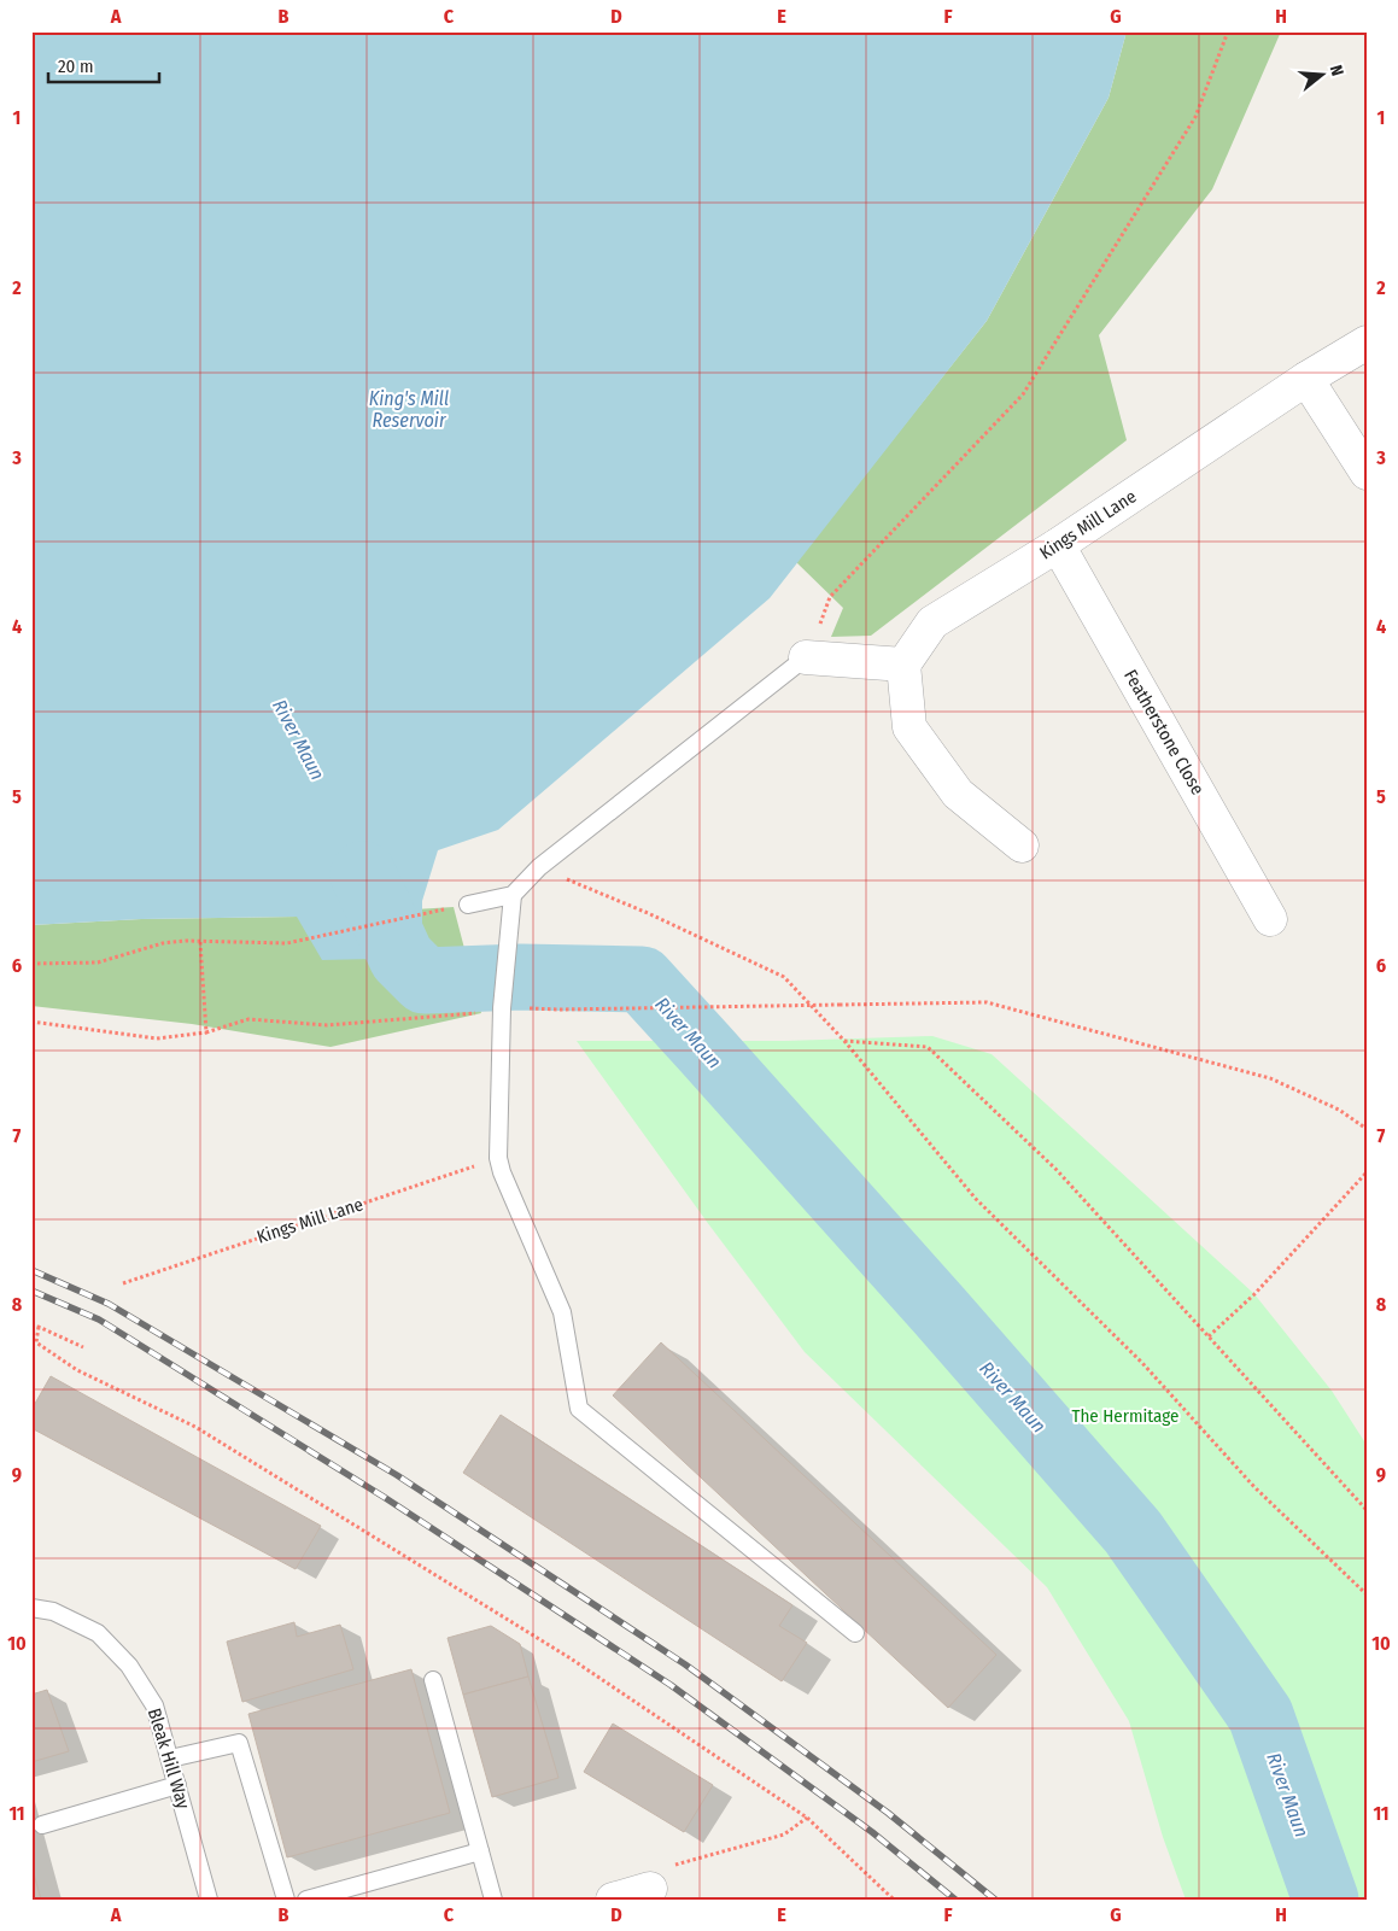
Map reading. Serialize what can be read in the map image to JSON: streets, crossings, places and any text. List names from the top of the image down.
{
  "streets": {
    "street": ["Kings Mill Lane", "Featherstone Close"],
    "lane": ["Bleak Hill Way"]
  },
  "crossings": [
    ["Kings Mill Lane", "Featherstone Close"]
  ],
  "water": ["King's Mill Reservoir", "River Maun"],
  "parks": ["The Hermitage"],
  "scale_bar": "20 m",
  "north": "right",
  "grid": {
    "columns": [
      "A",
      "B",
      "C",
      "D",
      "E",
      "F",
      "G",
      "H"
    ],
    "rows": [
      "1",
      "2",
      "3",
      "4",
      "5",
      "6",
      "7",
      "8",
      "9",
      "10",
      "11"
    ]
  }
}
